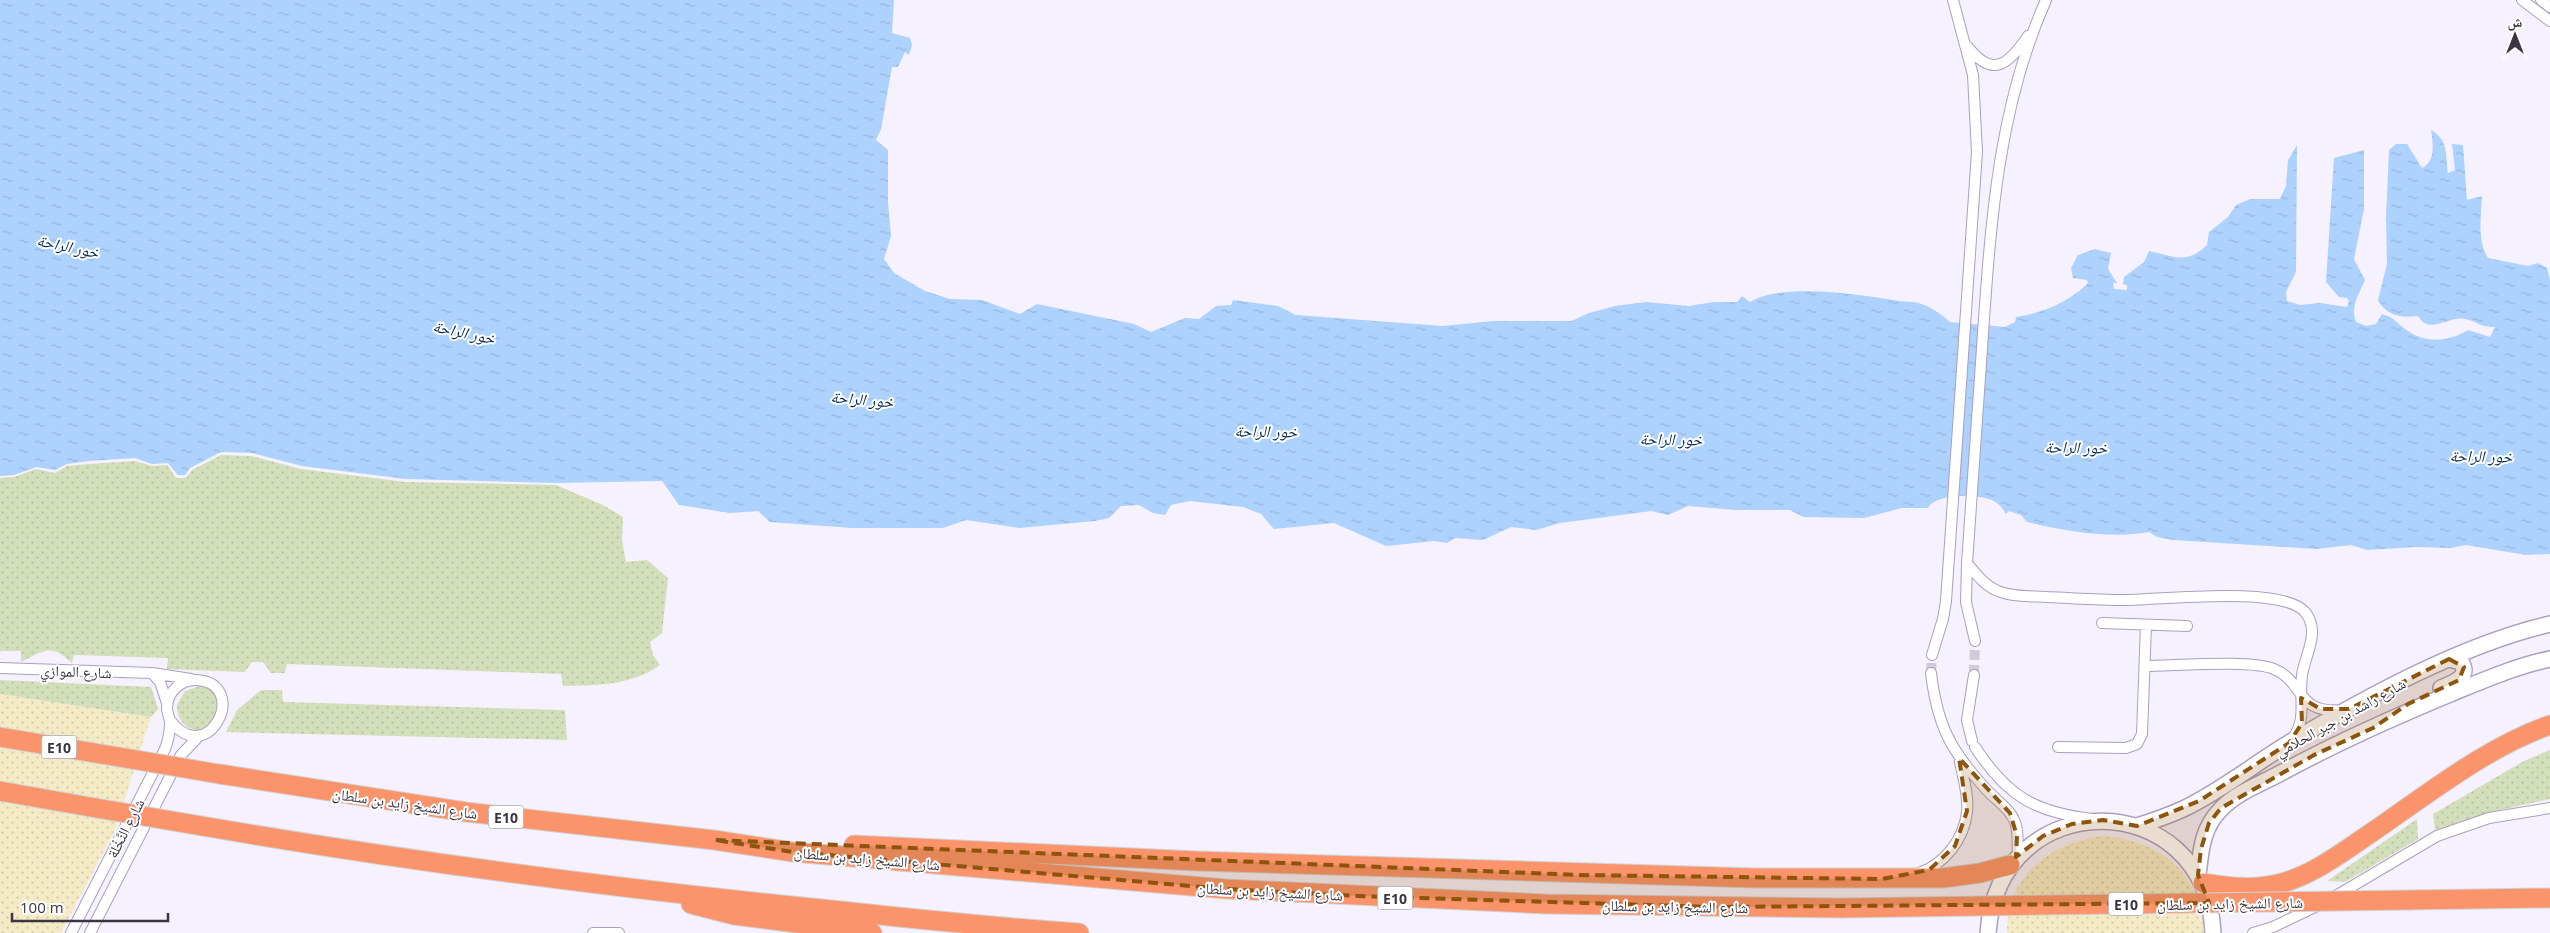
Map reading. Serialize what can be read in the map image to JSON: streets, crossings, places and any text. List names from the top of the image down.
{
  "streets": {
    "highway": ["E10", "شارع الشيخ زايد بن سلطان"],
    "main road": ["شارع راشد بن جبر الحلامي"],
    "street": ["شارع الموازي", "شارع النَّخْلة"]
  },
  "crossings": [
    ["شارع الموازي", "شارع النَّخْلة"]
  ],
  "water": ["خور الراحة"],
  "scale_bar": "100 m",
  "north": "top"
}
